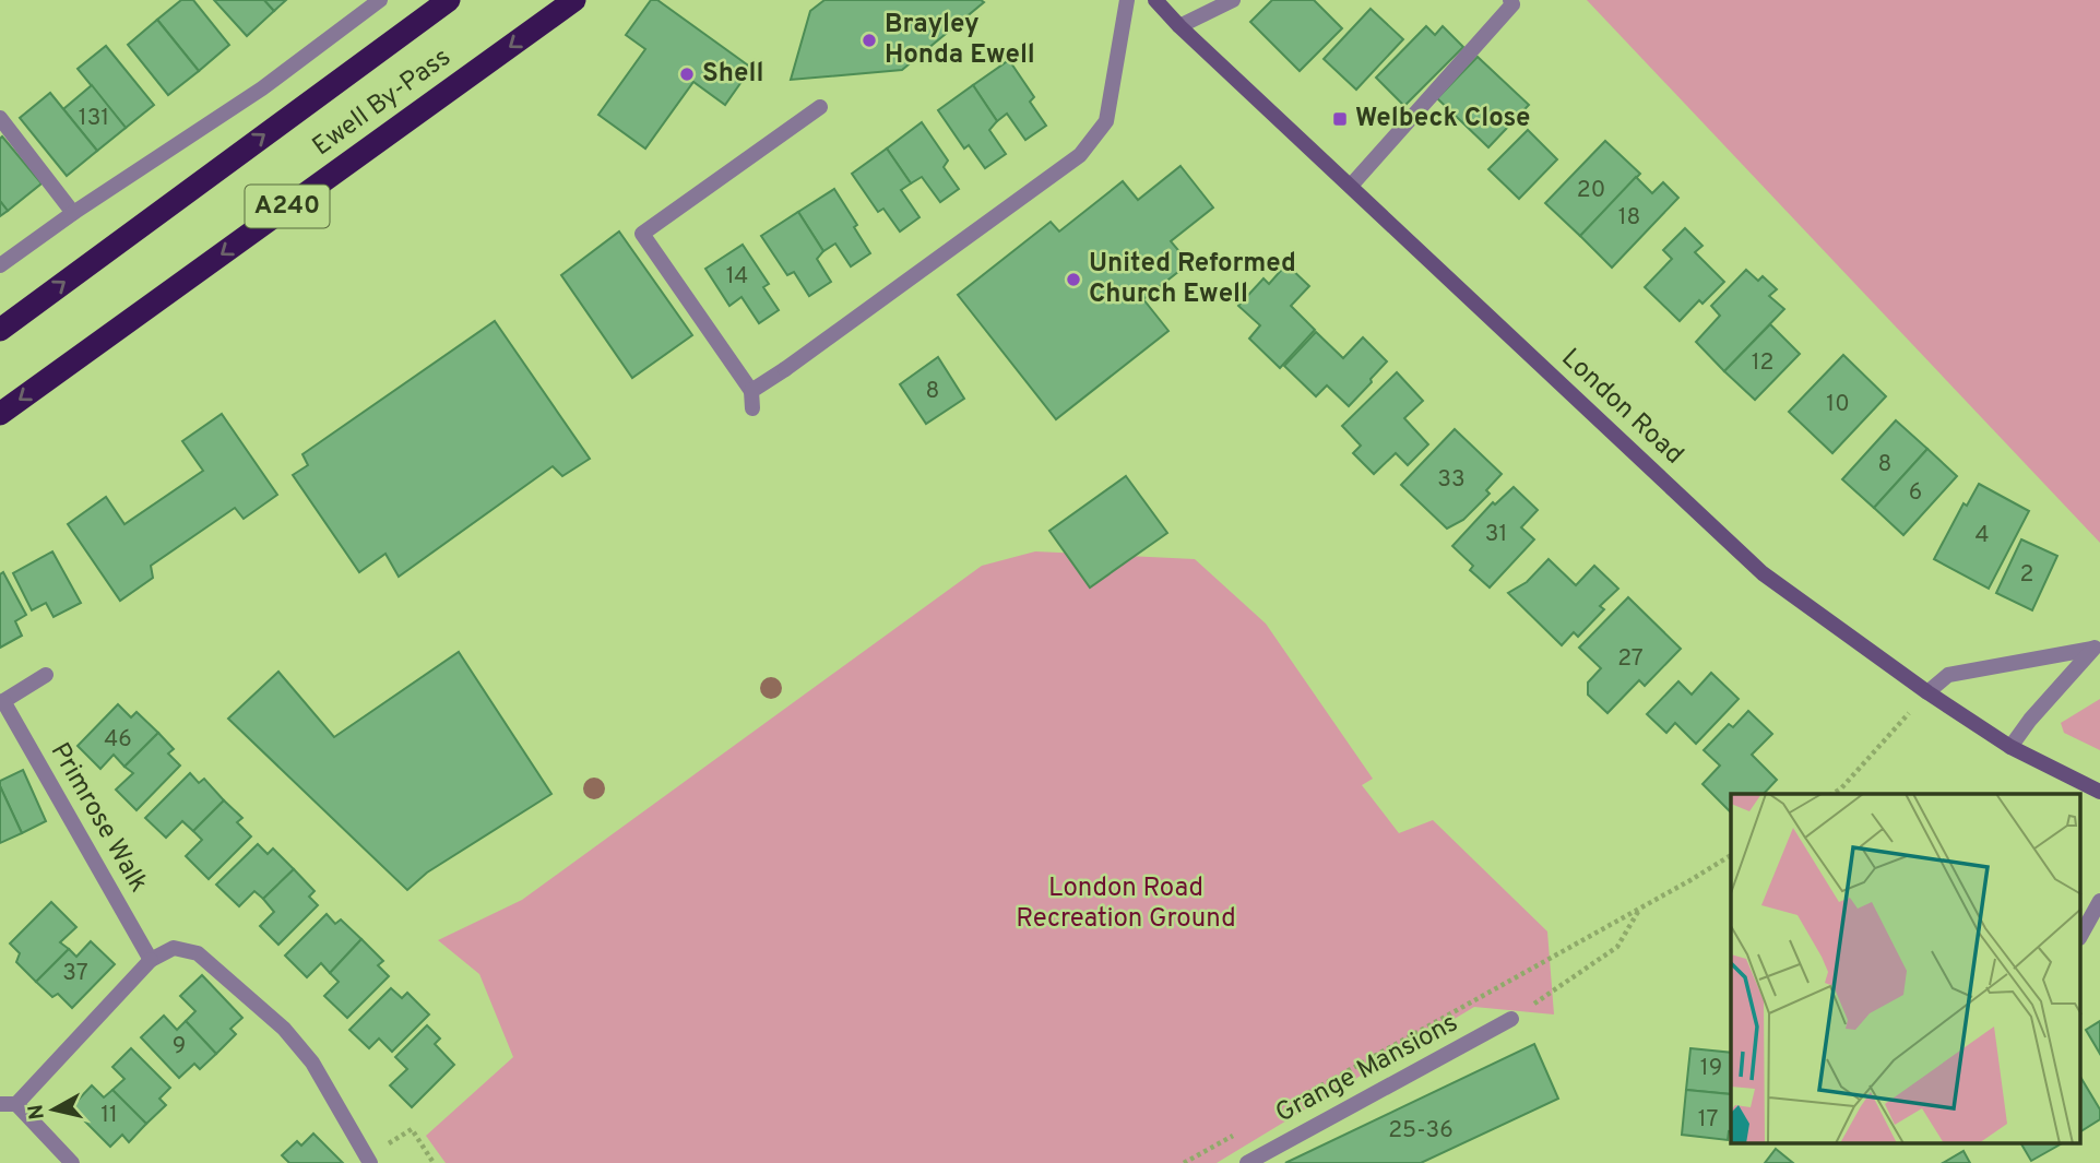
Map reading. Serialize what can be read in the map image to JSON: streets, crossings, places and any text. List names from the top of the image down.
{
  "streets": {
    "highway": ["Ewell By-Pass", "A240"],
    "main road": ["London Road"],
    "street": ["Primrose Walk", "Grange Mansions"]
  },
  "parks": ["London Road Recreation Ground"],
  "places": {
    "other": ["Brayley Honda Ewell", "Shell", "United Reformed Church Ewell"],
    "transit": ["Welbeck Close"]
  },
  "house_numbers": [
    "131",
    "20",
    "18",
    "14",
    "12",
    "8",
    "10",
    "8",
    "33",
    "6",
    "31",
    "4",
    "2",
    "27",
    "46",
    "37",
    "9",
    "19",
    "11",
    "17",
    "25-36"
  ],
  "north": "left"
}
